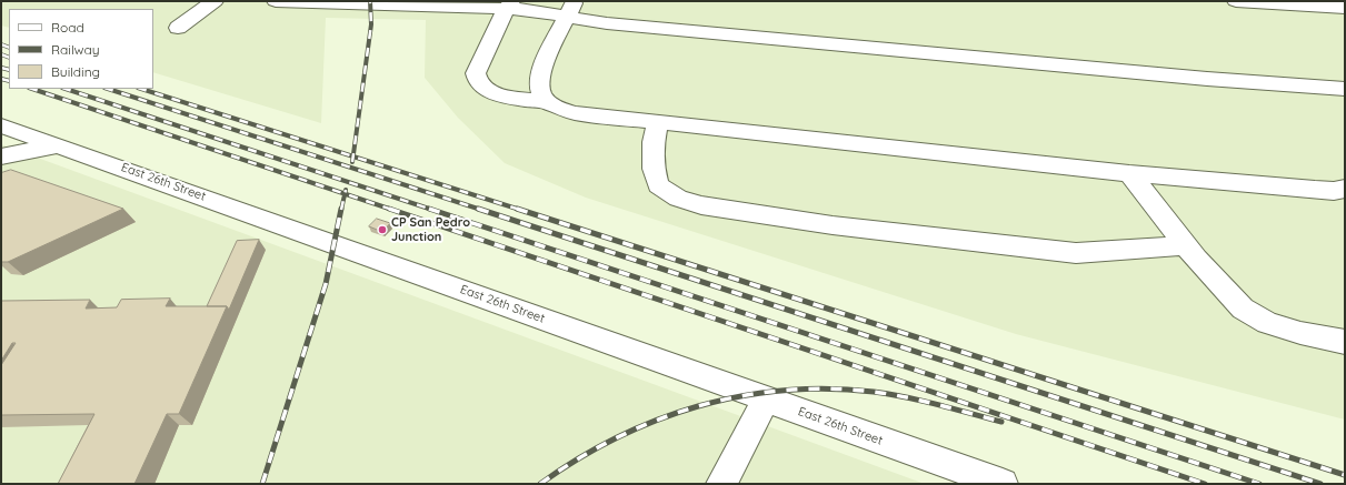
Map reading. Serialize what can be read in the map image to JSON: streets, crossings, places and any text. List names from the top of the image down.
{
  "streets": {
    "street": ["East 26th Street"]
  },
  "places": ["CP San Pedro Junction"],
  "legend": ["Road", "Railway", "Building"]
}
